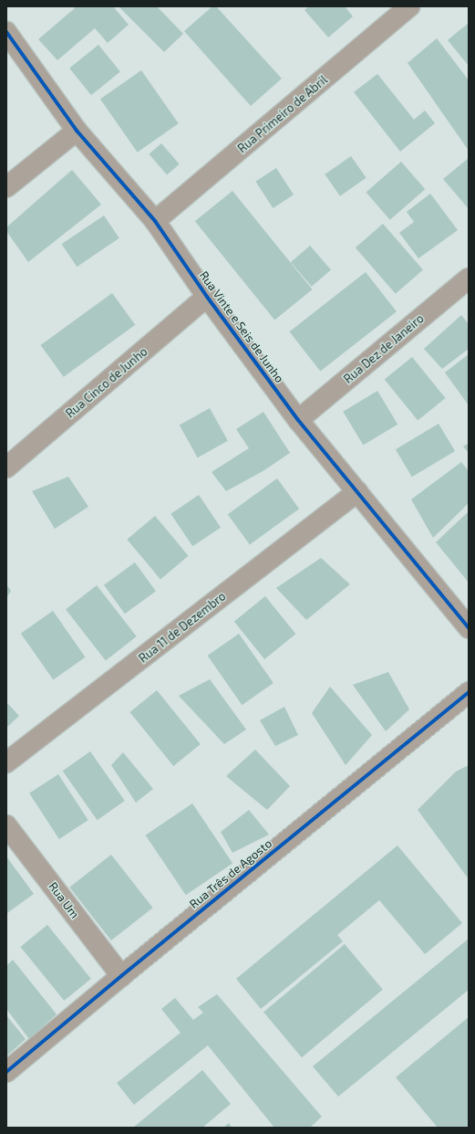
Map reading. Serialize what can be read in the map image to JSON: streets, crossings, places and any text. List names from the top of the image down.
{
  "streets": {
    "street": [
      "Rua Primeiro de Abril",
      "Rua Vinte e Seis de Junho",
      "Rua Dez de Janeiro",
      "Rua Cinco de Junho",
      "Rua 11 de Dezembro",
      "Rua Três de Agosto",
      "Rua Um"
    ]
  },
  "crossings": [
    ["Rua Primeiro de Abril", "Rua Vinte e Seis de Junho"],
    ["Rua Vinte e Seis de Junho", "Rua Dez de Janeiro"],
    ["Rua Vinte e Seis de Junho", "Rua Cinco de Junho"],
    ["Rua Vinte e Seis de Junho", "Rua 11 de Dezembro"],
    ["Rua Três de Agosto", "Rua Um"]
  ]
}
